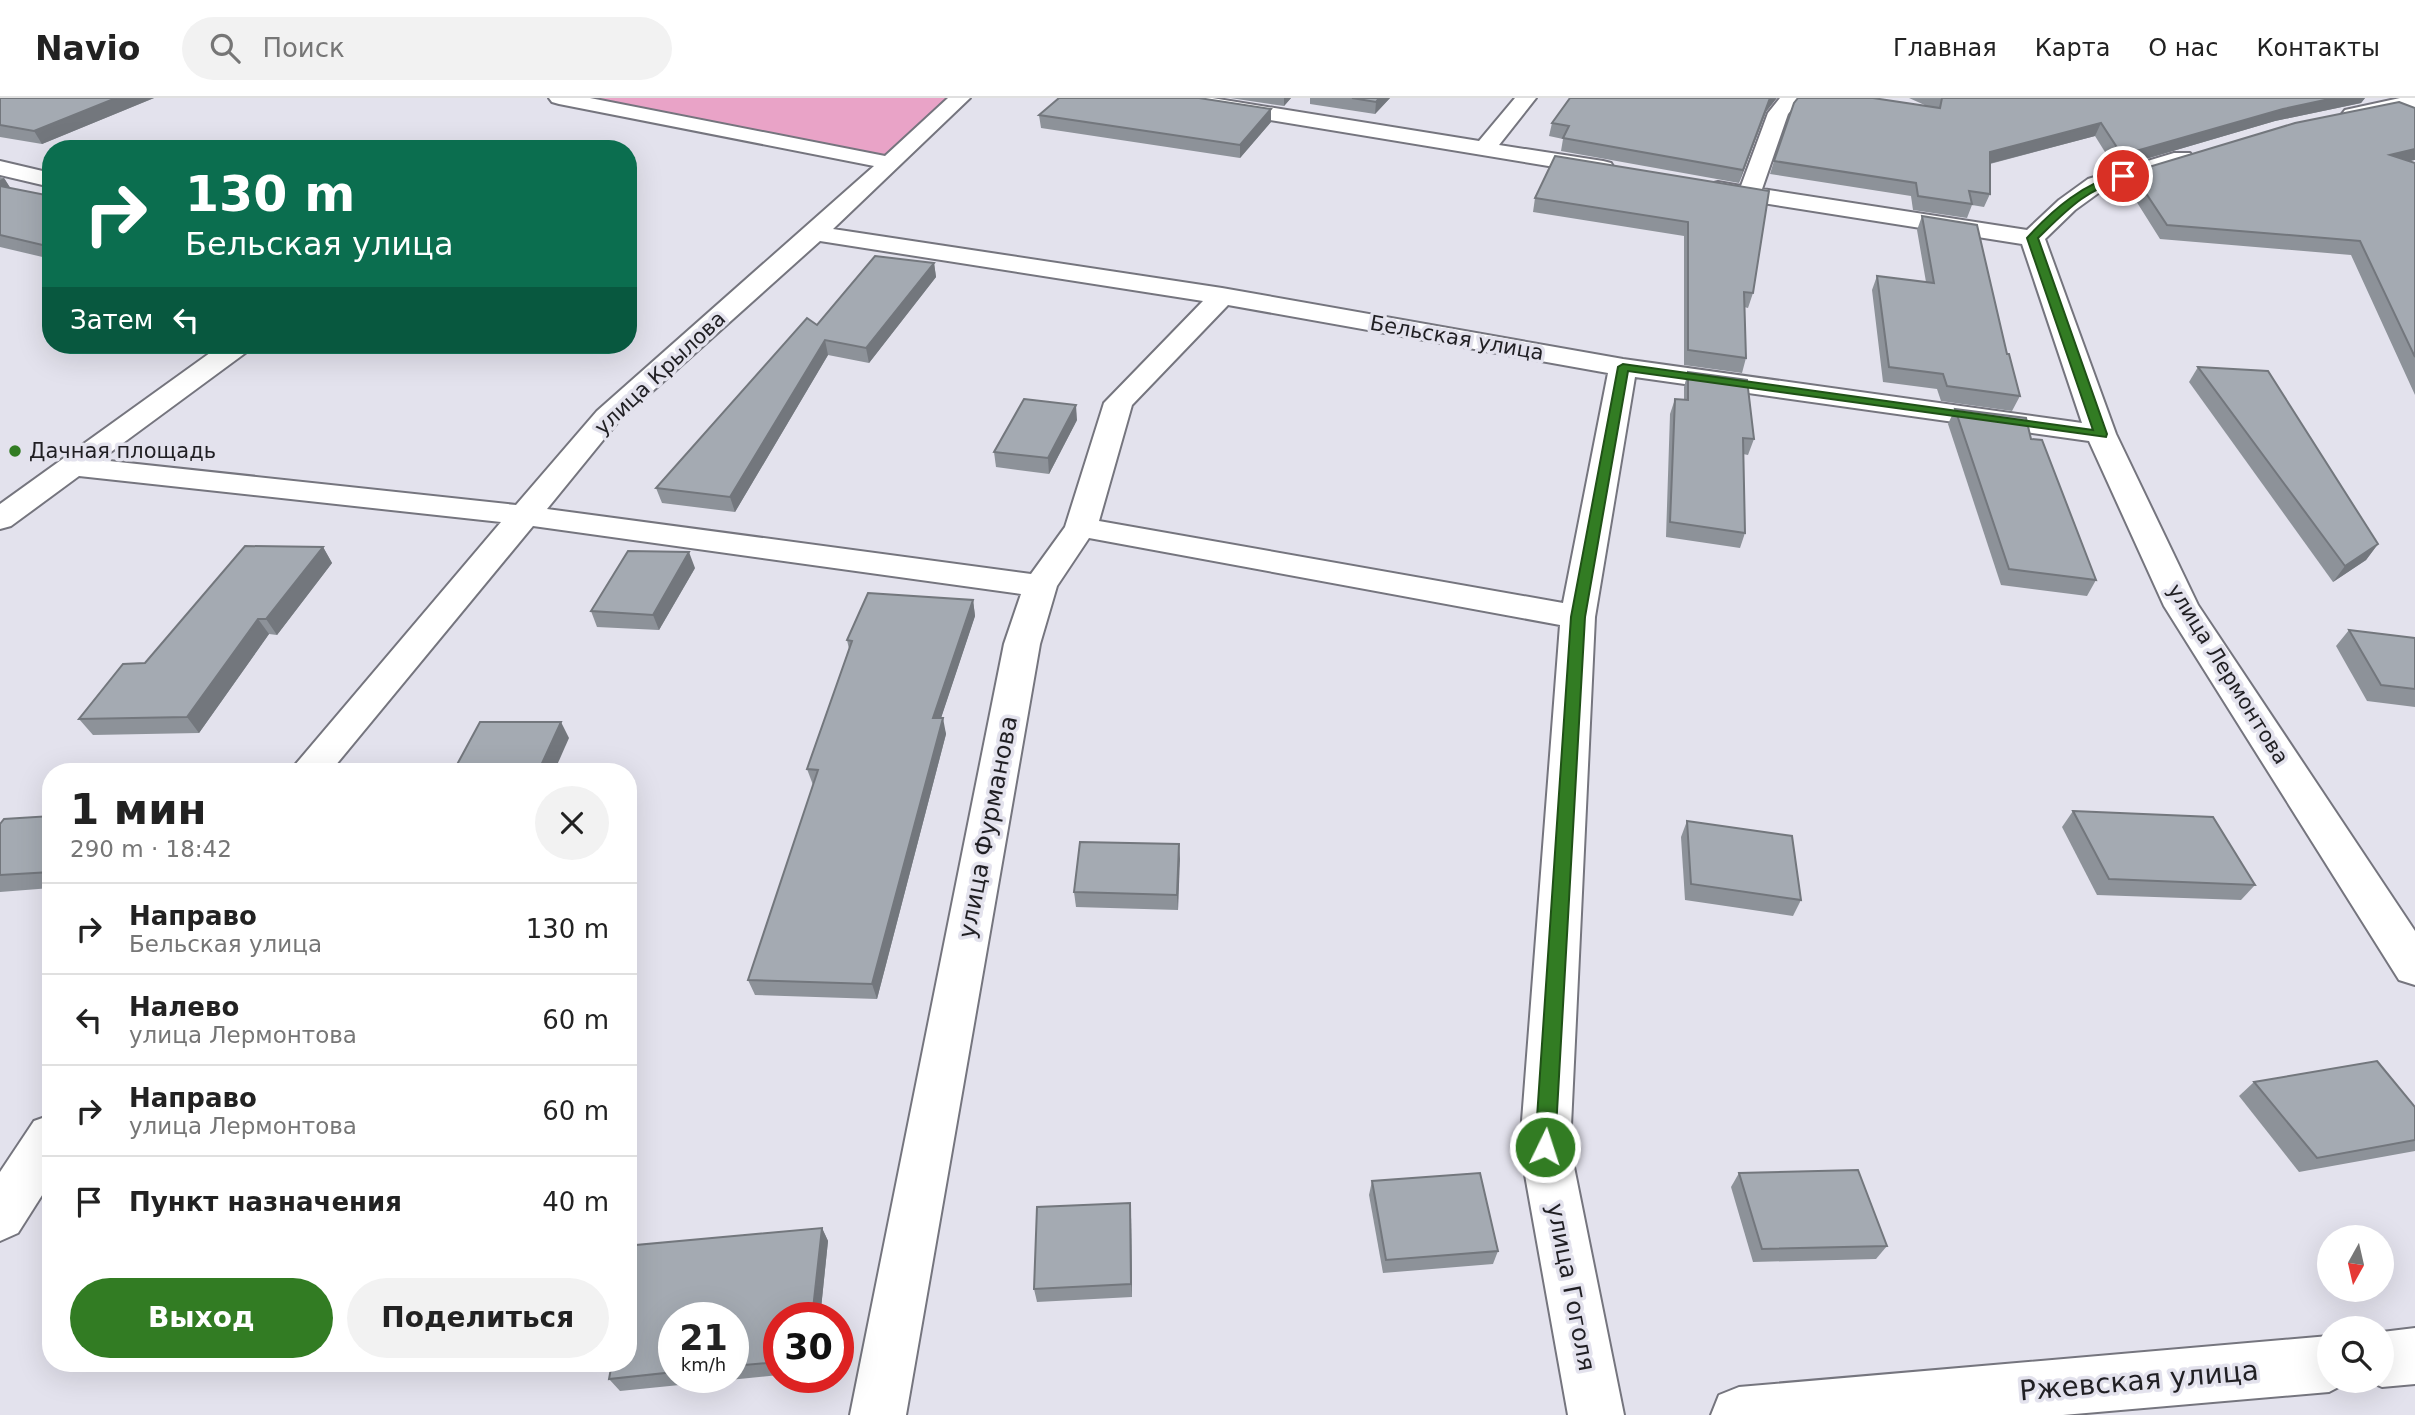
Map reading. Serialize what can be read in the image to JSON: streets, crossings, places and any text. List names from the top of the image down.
{
  "streets": {
    "street": [
      "Бельская улица",
      "улица Крылова",
      "улица Лермонтова",
      "улица Фурманова",
      "улица Гоголя",
      "Ржевская улица"
    ]
  },
  "crossings": [
    ["Бельская улица", "улица Крылова"],
    ["Бельская улица", "улица Лермонтова"],
    ["Бельская улица", "улица Фурманова"],
    ["Бельская улица", "улица Гоголя"]
  ],
  "places": ["Дачная площадь"],
  "north": "bottom",
  "page": {
    "header": "Navio",
    "search": "Поиск",
    "nav": [
      "Главная",
      "Карта",
      "О нас",
      "Контакты"
    ],
    "turn": ["130 m", "Бельская улица"],
    "then": "Затем",
    "heading": ["1 мин", "290 m · 18:42"],
    "list": [
      {
        "name": "Направо",
        "note": "Бельская улица",
        "value": "130 m"
      },
      {
        "name": "Налево",
        "note": "улица Лермонтова",
        "value": "60 m"
      },
      {
        "name": "Направо",
        "note": "улица Лермонтова",
        "value": "60 m"
      },
      {
        "name": "Пункт назначения",
        "value": "40 m"
      }
    ],
    "buttons": ["Выход", "Поделиться"],
    "speed": "21 km/h",
    "limit": "30"
  }
}
